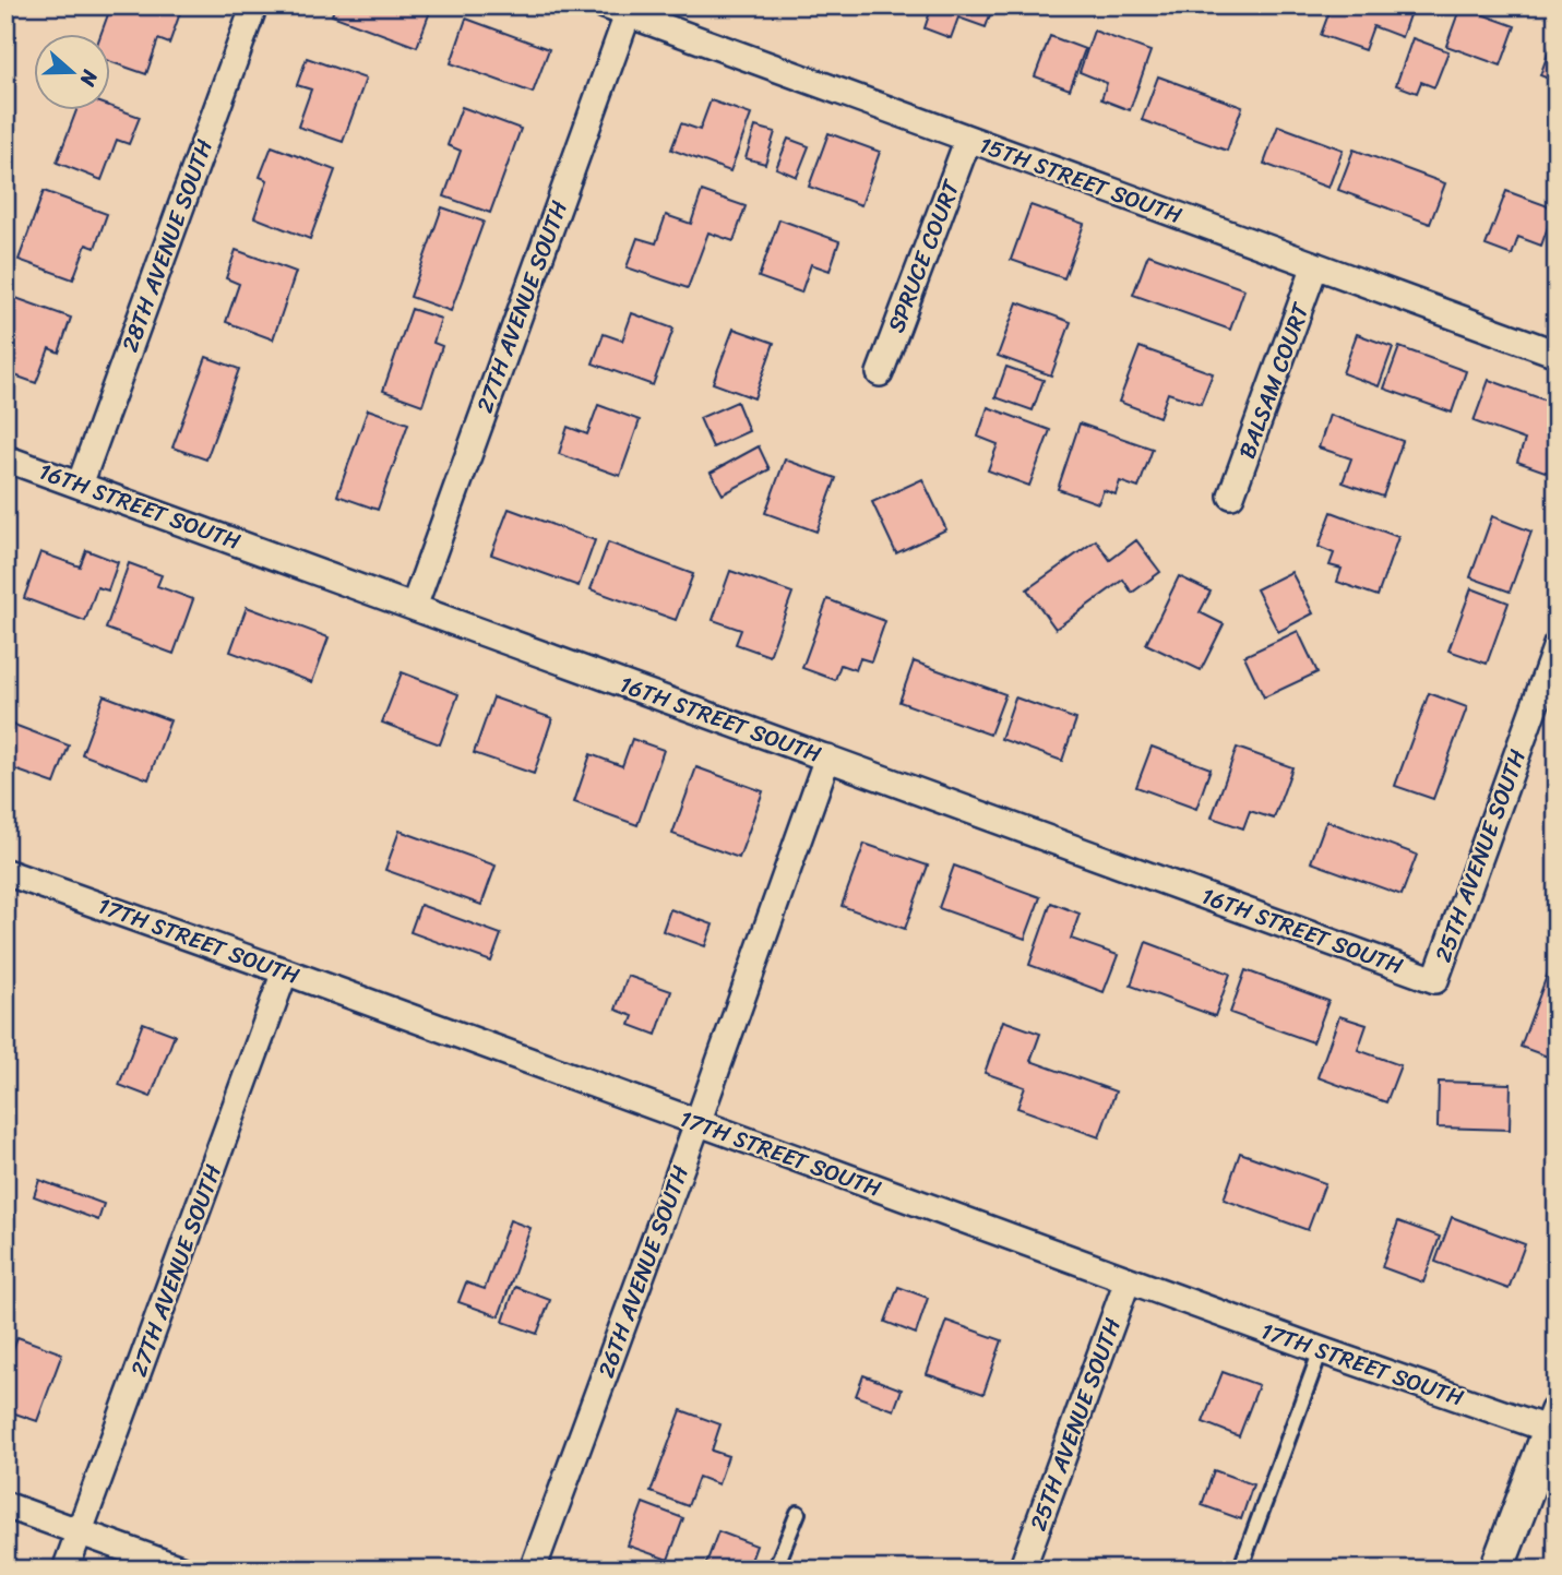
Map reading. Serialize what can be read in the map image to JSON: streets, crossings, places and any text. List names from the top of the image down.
{
  "streets": {
    "street": [
      "15TH STREET SOUTH",
      "28TH AVENUE SOUTH",
      "SPRUCE COURT",
      "27TH AVENUE SOUTH",
      "BALSAM COURT",
      "16TH STREET SOUTH",
      "25TH AVENUE SOUTH",
      "17TH STREET SOUTH",
      "26TH AVENUE SOUTH"
    ]
  },
  "crossings": [
    ["15TH STREET SOUTH", "SPRUCE COURT"],
    ["15TH STREET SOUTH", "27TH AVENUE SOUTH"],
    ["15TH STREET SOUTH", "BALSAM COURT"],
    ["28TH AVENUE SOUTH", "16TH STREET SOUTH"],
    ["27TH AVENUE SOUTH", "16TH STREET SOUTH"],
    ["27TH AVENUE SOUTH", "17TH STREET SOUTH"],
    ["16TH STREET SOUTH", "25TH AVENUE SOUTH"],
    ["16TH STREET SOUTH", "26TH AVENUE SOUTH"],
    ["25TH AVENUE SOUTH", "17TH STREET SOUTH"],
    ["17TH STREET SOUTH", "26TH AVENUE SOUTH"]
  ],
  "north": "right"
}
